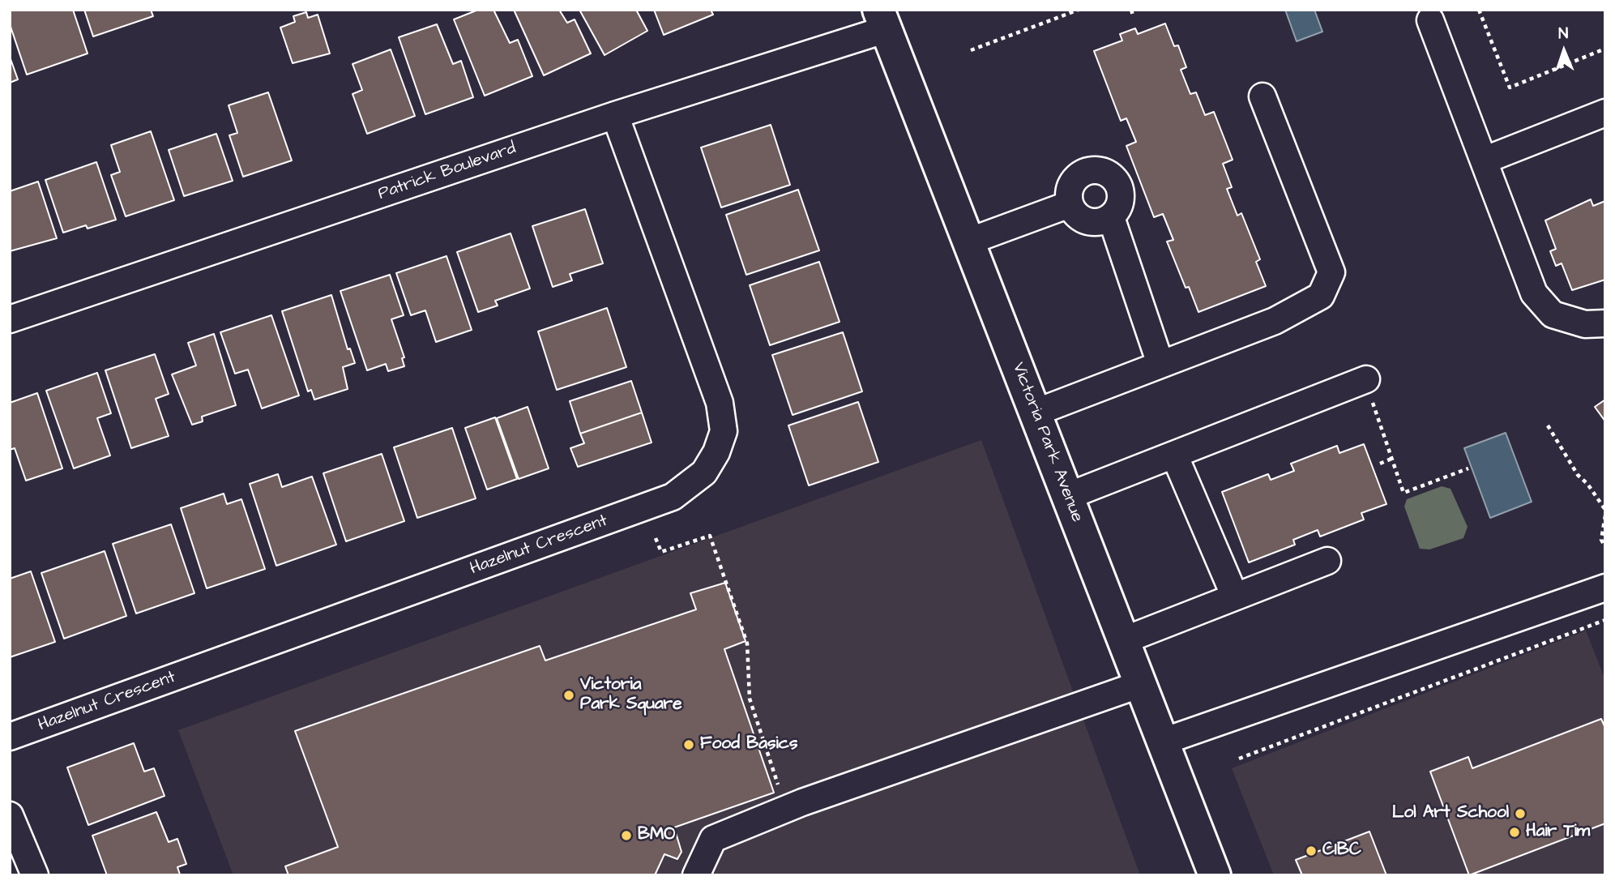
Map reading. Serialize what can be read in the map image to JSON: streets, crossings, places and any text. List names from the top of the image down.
{
  "streets": {
    "main road": ["Victoria Park Avenue"],
    "street": ["Patrick Boulevard", "Hazelnut Crescent"]
  },
  "crossings": [
    ["Patrick Boulevard", "Victoria Park Avenue"],
    ["Patrick Boulevard", "Hazelnut Crescent"]
  ],
  "places": [
    "Victoria Park Square",
    "Food Basics",
    "Lol Art School",
    "Hair Tim",
    "BMO",
    "CIBC"
  ],
  "north": "top"
}
